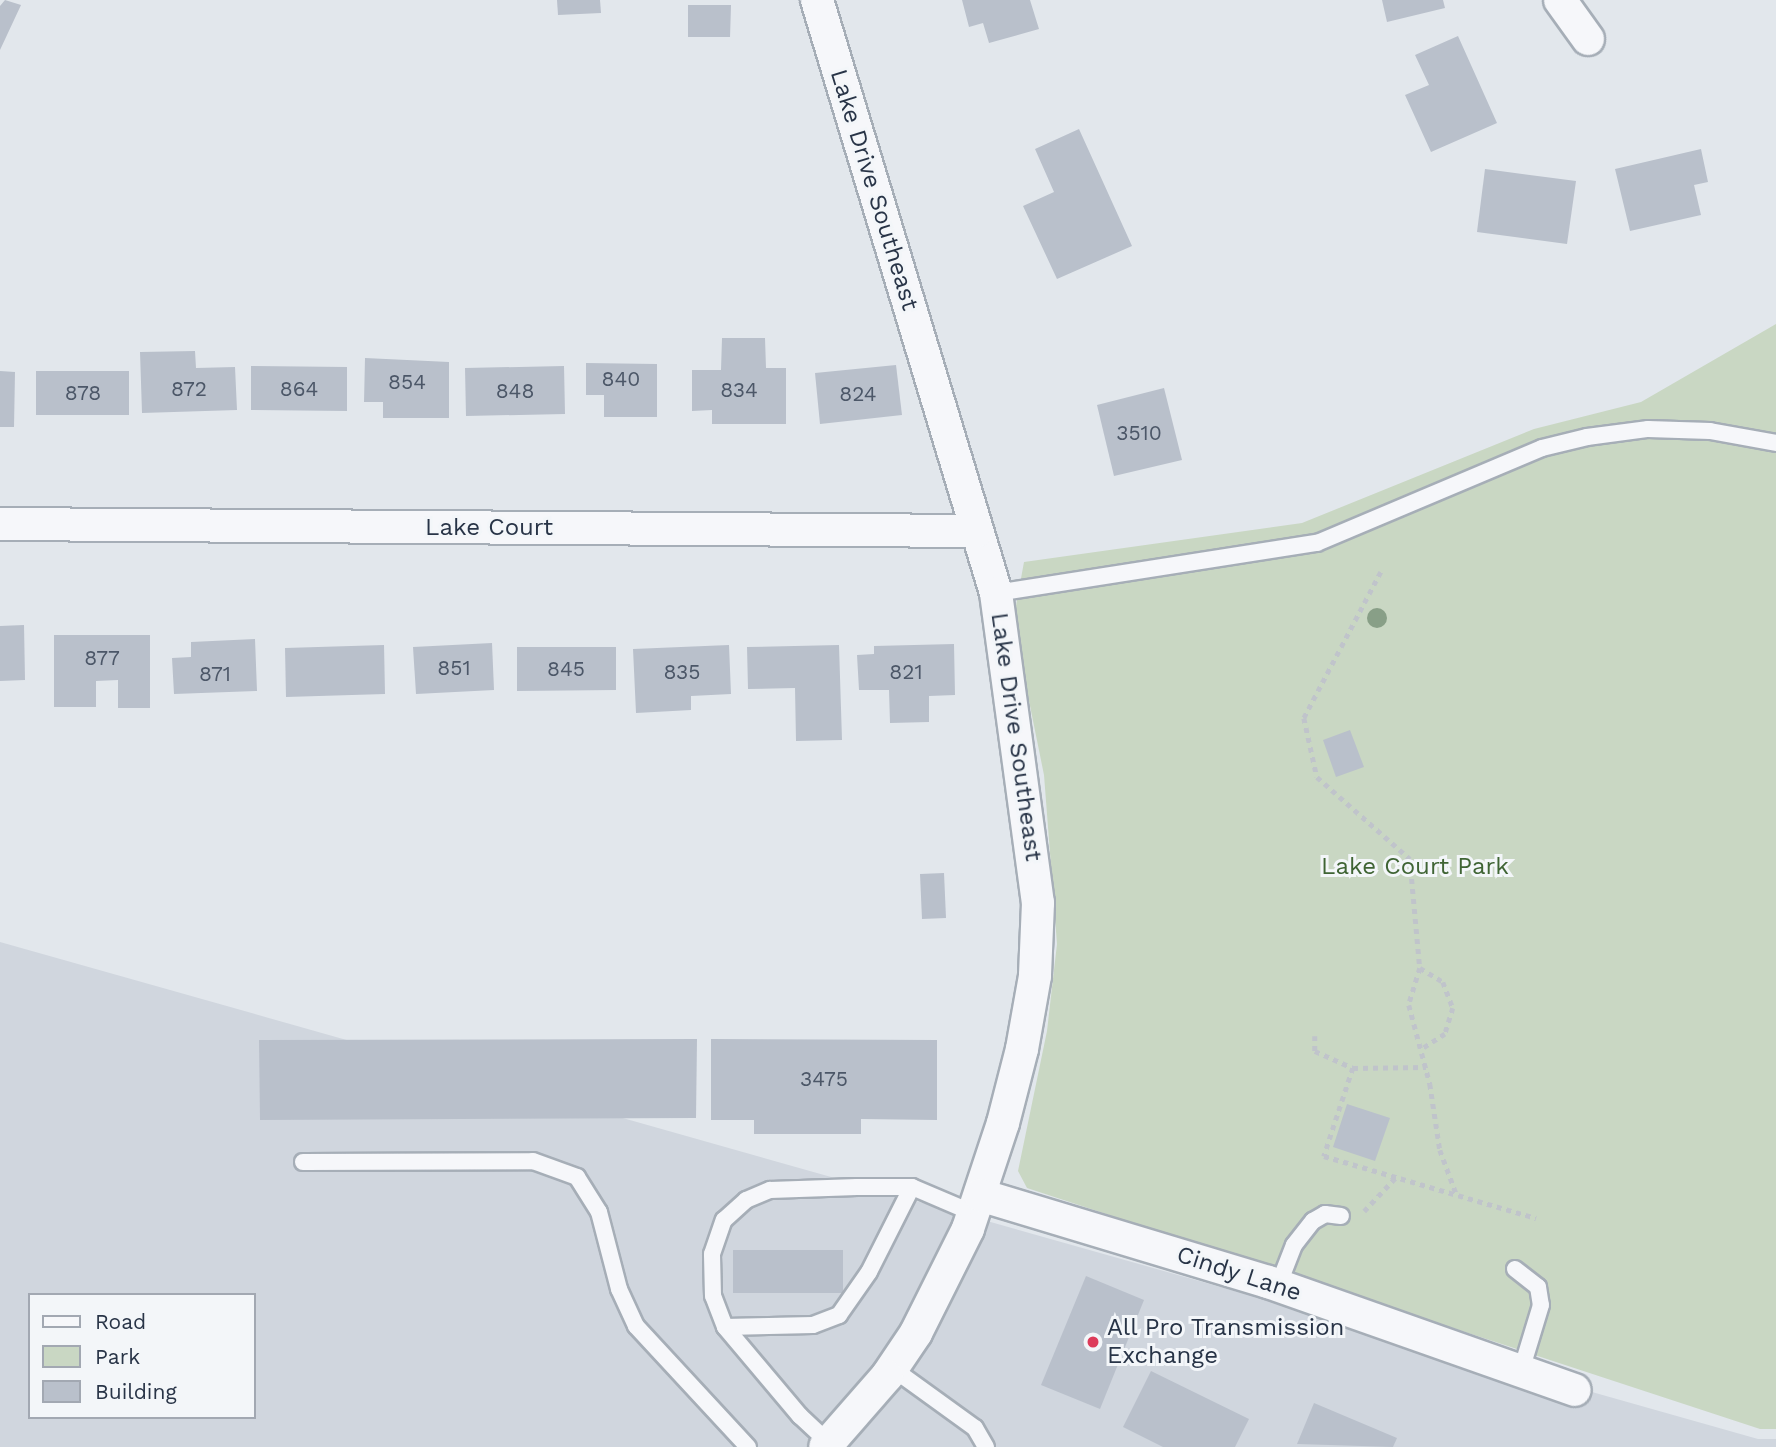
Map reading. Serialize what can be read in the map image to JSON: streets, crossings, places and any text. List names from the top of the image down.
{
  "streets": {
    "street": ["Lake Drive Southeast", "Lake Court", "Cindy Lane"]
  },
  "crossings": [
    ["Lake Drive Southeast", "Lake Court"],
    ["Lake Drive Southeast", "Cindy Lane"]
  ],
  "parks": ["Lake Court Park"],
  "places": ["All Pro Transmission Exchange"],
  "house_numbers": [
    "840",
    "854",
    "872",
    "864",
    "834",
    "848",
    "878",
    "824",
    "3510",
    "877",
    "851",
    "845",
    "835",
    "821",
    "871",
    "3475"
  ],
  "legend": ["Road", "Park", "Building"]
}
